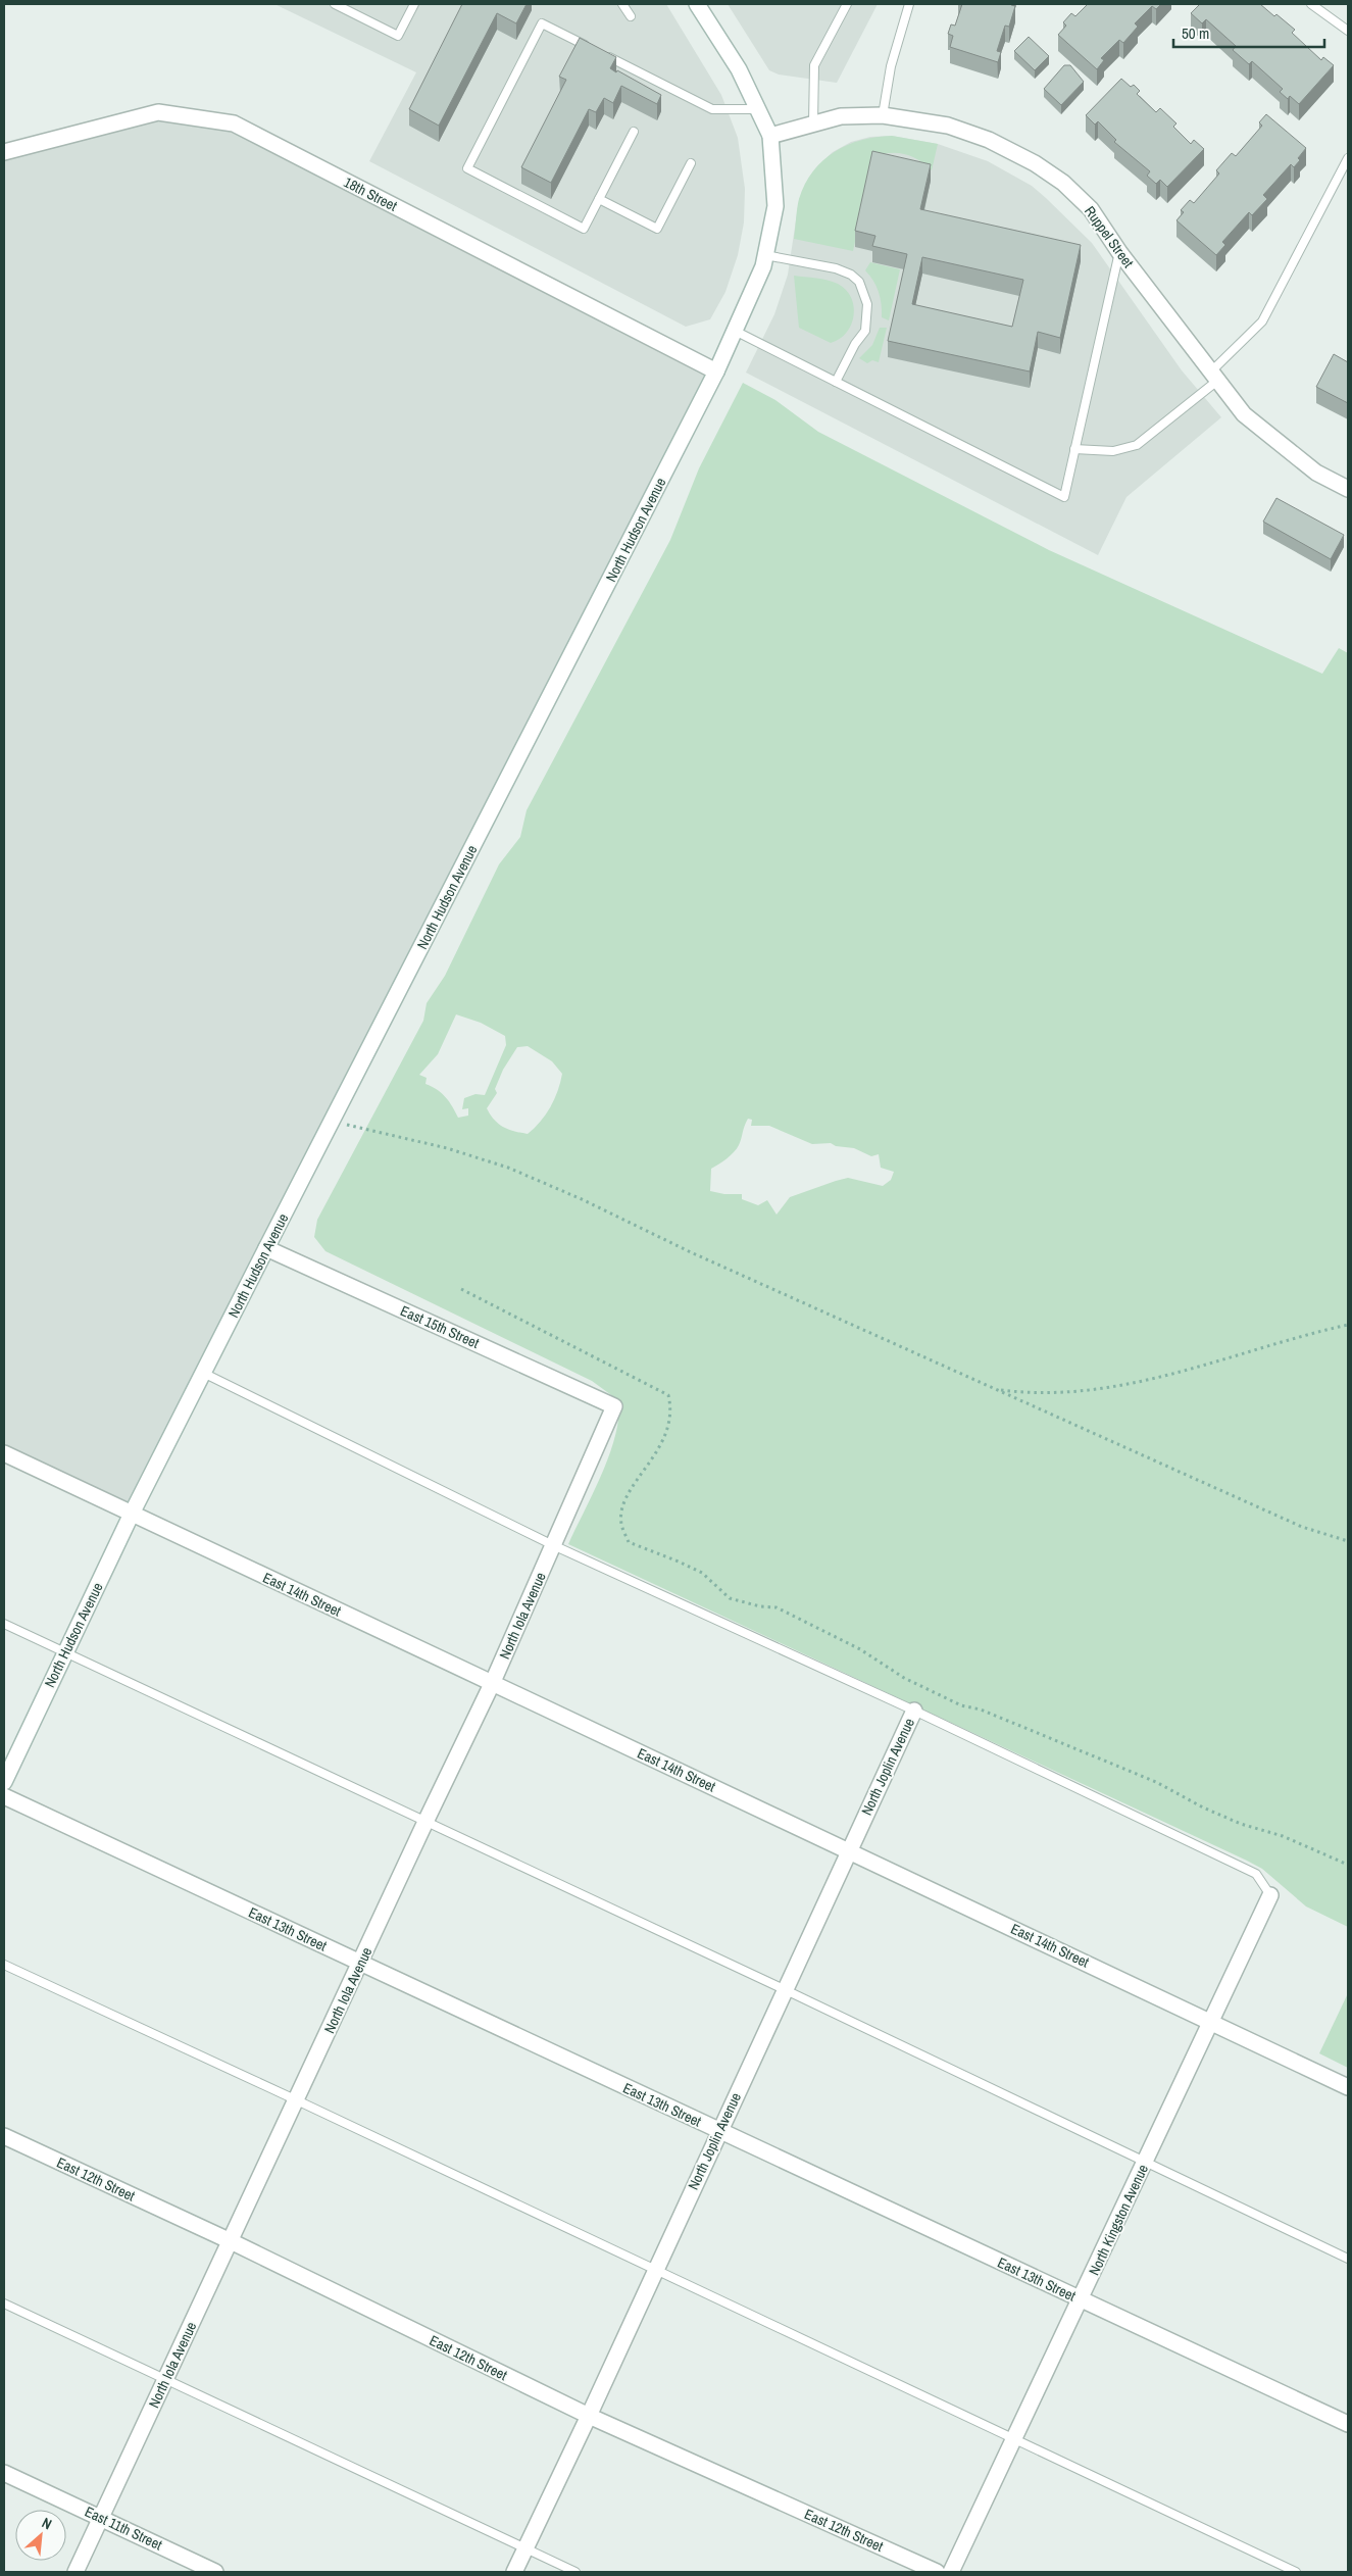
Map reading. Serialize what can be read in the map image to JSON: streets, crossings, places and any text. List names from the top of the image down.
{
  "streets": {
    "street": [
      "18th Street",
      "Ruppel Street",
      "North Hudson Avenue",
      "East 15th Street",
      "East 14th Street",
      "North Iola Avenue",
      "North Joplin Avenue",
      "East 13th Street",
      "East 12th Street",
      "North Kingston Avenue",
      "East 11th Street"
    ]
  },
  "crossings": [
    ["18th Street", "North Hudson Avenue"],
    ["Ruppel Street", "North Hudson Avenue"],
    ["North Hudson Avenue", "East 15th Street"],
    ["North Hudson Avenue", "East 14th Street"],
    ["East 15th Street", "North Iola Avenue"],
    ["East 14th Street", "North Iola Avenue"],
    ["East 14th Street", "North Joplin Avenue"],
    ["East 14th Street", "North Kingston Avenue"],
    ["North Iola Avenue", "East 13th Street"],
    ["North Iola Avenue", "East 12th Street"],
    ["North Iola Avenue", "East 11th Street"],
    ["North Joplin Avenue", "East 13th Street"],
    ["North Joplin Avenue", "East 12th Street"],
    ["East 13th Street", "North Kingston Avenue"]
  ],
  "scale_bar": "50 m",
  "north": "top right"
}
